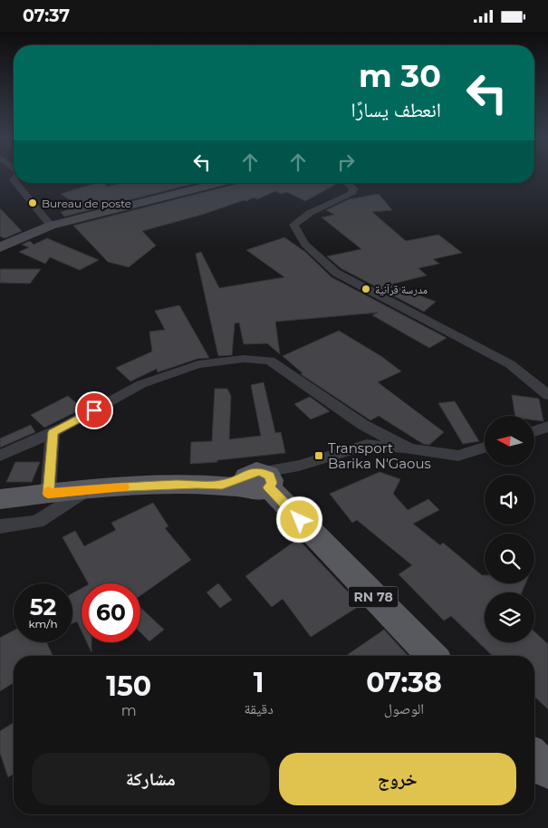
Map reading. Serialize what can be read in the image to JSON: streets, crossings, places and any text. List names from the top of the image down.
{
  "streets": {
    "main road": ["RN 78"]
  },
  "places": {
    "other": ["Bureau de poste", "مدرسة قرآنية"],
    "transit": ["Transport Barika N'Gaous"]
  },
  "north": "left",
  "page": {
    "status": "07:37",
    "turn": ["30 m", "انعطف يسارًا"],
    "speed": "52 km/h",
    "limit": "60",
    "eta": [
      "07:38",
      "الوصول",
      "1",
      "دقيقة",
      "150",
      "m"
    ],
    "buttons": ["خروج", "مشاركة"]
  }
}
